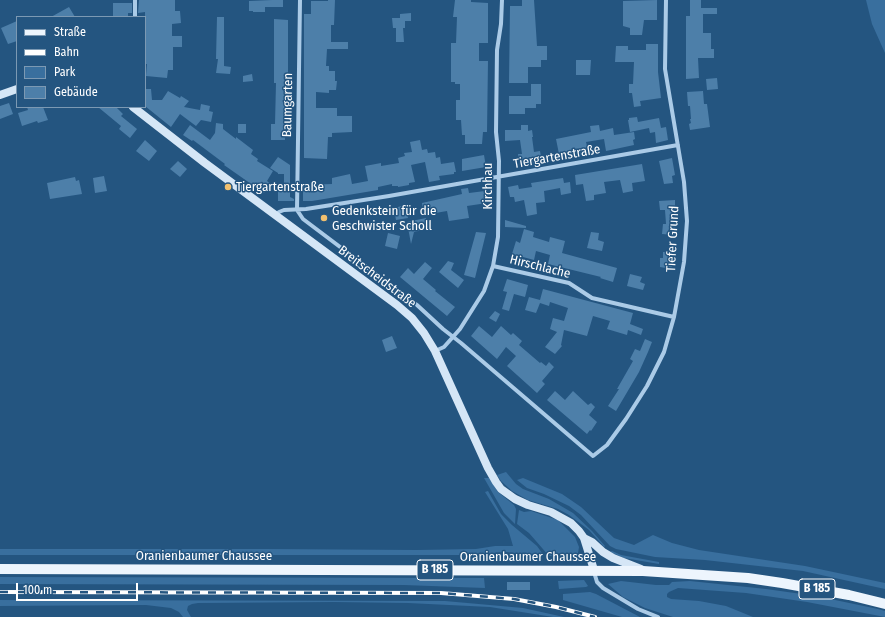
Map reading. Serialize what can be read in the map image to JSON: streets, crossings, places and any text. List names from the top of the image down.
{
  "streets": {
    "main road": ["Oranienbaumer Chaussee", "B 185"],
    "street": [
      "Baumgarten",
      "Tiergartenstraße",
      "Kirchhau",
      "Tiefer Grund",
      "Hirschlache",
      "Breitscheidstraße"
    ]
  },
  "crossings": [
    ["Baumgarten", "Tiergartenstraße"],
    ["Baumgarten", "Breitscheidstraße"],
    ["Tiergartenstraße", "Kirchhau"],
    ["Tiergartenstraße", "Tiefer Grund"],
    ["Tiergartenstraße", "Breitscheidstraße"],
    ["Kirchhau", "Hirschlache"],
    ["Kirchhau", "Breitscheidstraße"],
    ["Tiefer Grund", "Hirschlache"],
    ["Tiefer Grund", "Breitscheidstraße"],
    ["Breitscheidstraße", "Oranienbaumer Chaussee"]
  ],
  "places": ["Tiergartenstraße", "Gedenkstein für die Geschwister Scholl"],
  "legend": [
    "Straße",
    "Bahn",
    "Park",
    "Gebäude"
  ],
  "scale_bar": "100 m"
}
